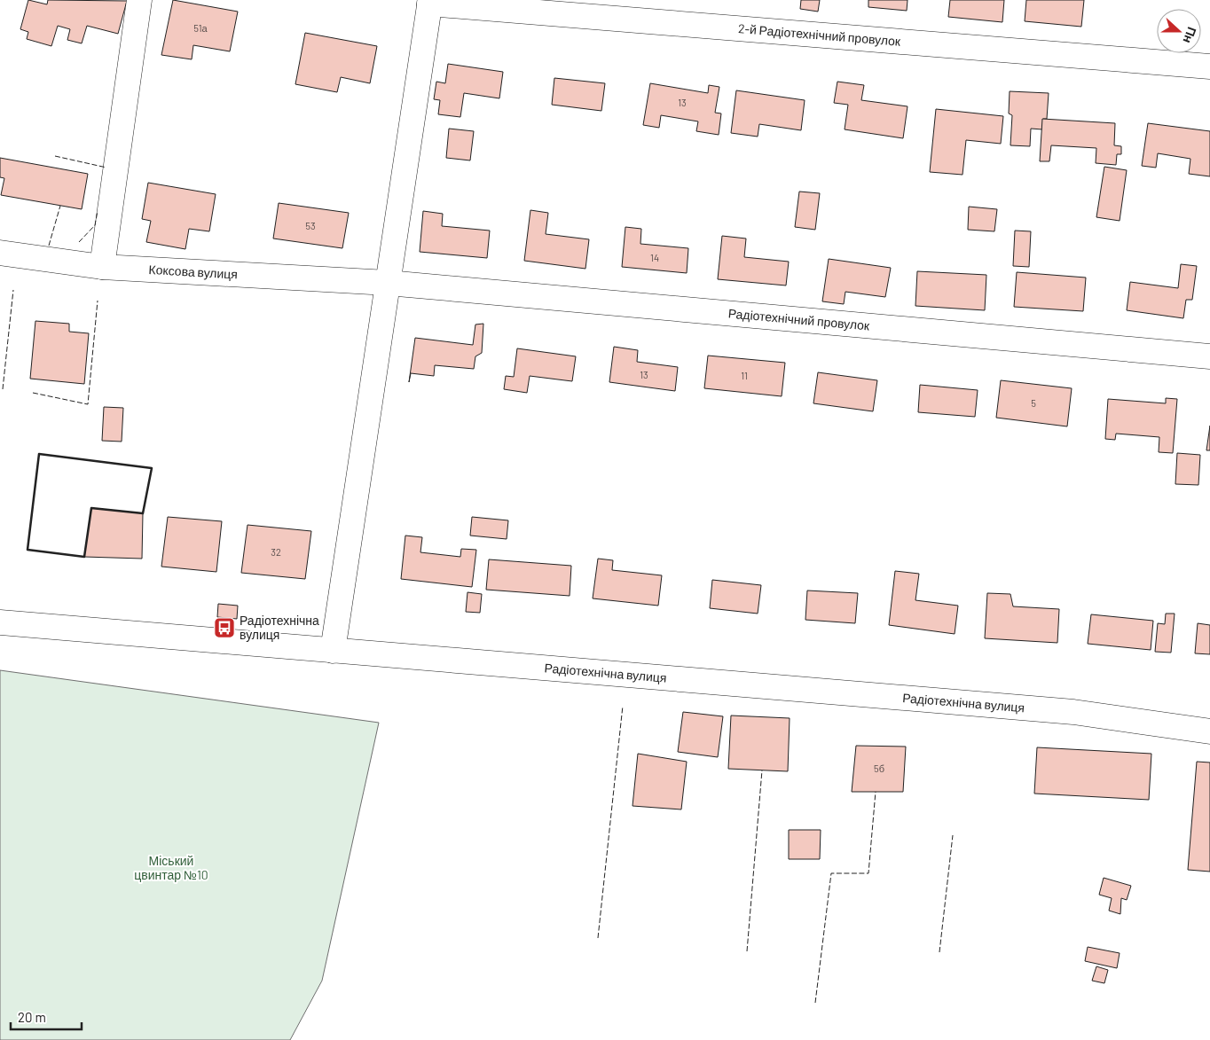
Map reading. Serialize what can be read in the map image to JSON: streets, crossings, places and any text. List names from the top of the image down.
{
  "streets": {
    "street": [
      "2-й Радіотехнічний провулок",
      "Коксова вулиця",
      "Радіотехнічний провулок",
      "Радіотехнічна вулиця"
    ]
  },
  "crossings": [
    ["Коксова вулиця", "Радіотехнічний провулок"]
  ],
  "parks": ["Міський цвинтар №10"],
  "places": {
    "bus stop": ["Радіотехнічна вулиця"]
  },
  "house_numbers": [
    "51а",
    "13",
    "53",
    "14",
    "13",
    "11",
    "5",
    "32",
    "5б"
  ],
  "scale_bar": "20 m",
  "north": "right"
}
